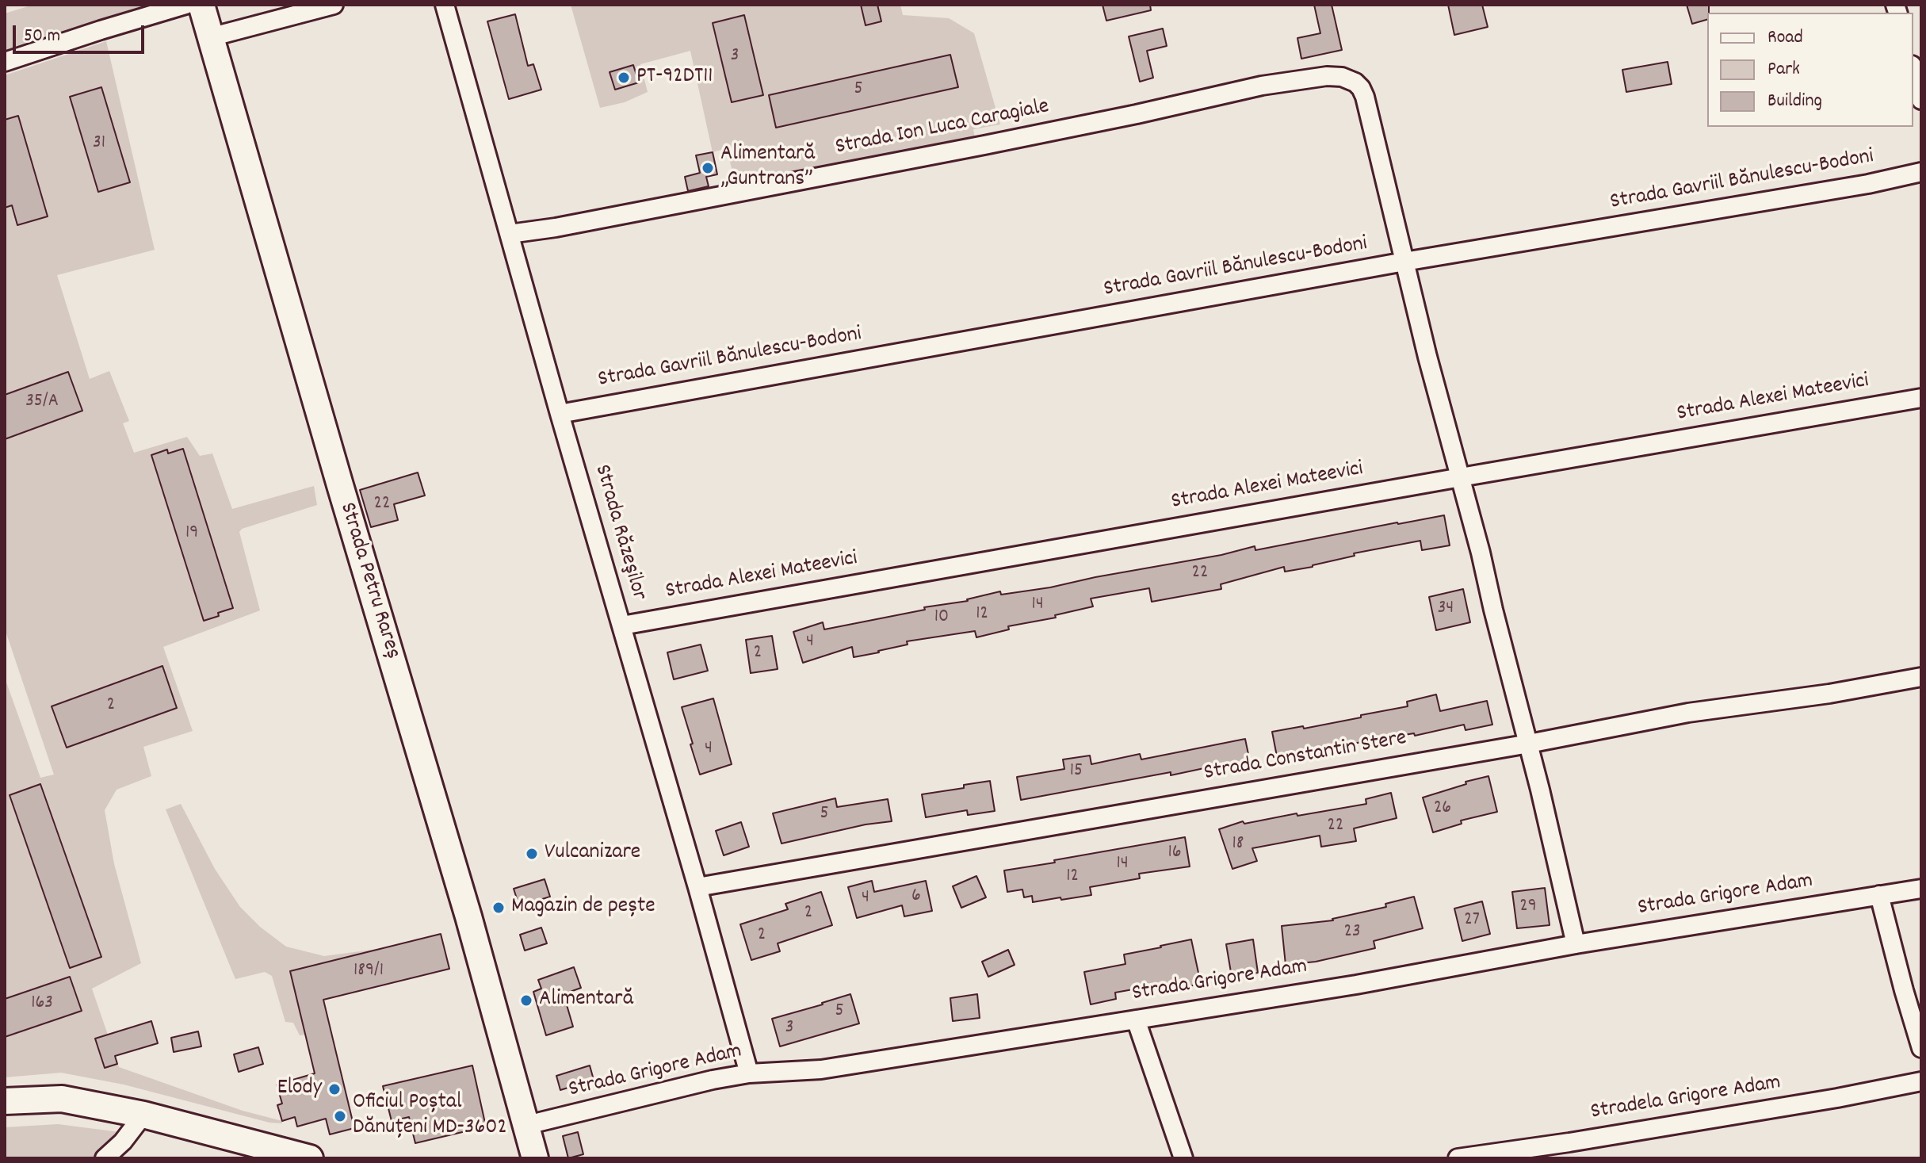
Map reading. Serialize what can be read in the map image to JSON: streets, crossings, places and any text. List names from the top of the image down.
{
  "streets": {
    "main road": ["Strada Petru Rareș"],
    "street": [
      "Strada Ion Luca Caragiale",
      "Strada Gavriil Bănulescu-Bodoni",
      "Strada Alexei Mateevici",
      "Strada Răzeşilor",
      "Strada Constantin Stere",
      "Strada Grigore Adam",
      "Stradela Grigore Adam"
    ]
  },
  "crossings": [
    ["Strada Ion Luca Caragiale", "Strada Gavriil Bănulescu-Bodoni"],
    ["Strada Ion Luca Caragiale", "Strada Răzeşilor"],
    ["Strada Gavriil Bănulescu-Bodoni", "Strada Răzeşilor"],
    ["Strada Alexei Mateevici", "Strada Răzeşilor"],
    ["Strada Răzeşilor", "Strada Constantin Stere"],
    ["Strada Răzeşilor", "Strada Grigore Adam"],
    ["Strada Petru Rareș", "Strada Grigore Adam"]
  ],
  "places": [
    "PT-92DT11",
    "Alimentară „Guntrans”",
    "Vulcanizare",
    "Magazin de pește",
    "Alimentară",
    "Elody",
    "Oficiul Poștal Dănuțeni MD-3602"
  ],
  "house_numbers": [
    "3",
    "5",
    "31",
    "35/A",
    "22",
    "19",
    "22",
    "14",
    "34",
    "12",
    "10",
    "4",
    "2",
    "2",
    "4",
    "15",
    "26",
    "5",
    "22",
    "18",
    "16",
    "14",
    "12",
    "6",
    "4",
    "29",
    "2",
    "27",
    "23",
    "2",
    "189/1",
    "163",
    "5",
    "3"
  ],
  "legend": ["Road", "Park", "Building"],
  "scale_bar": "50 m"
}
